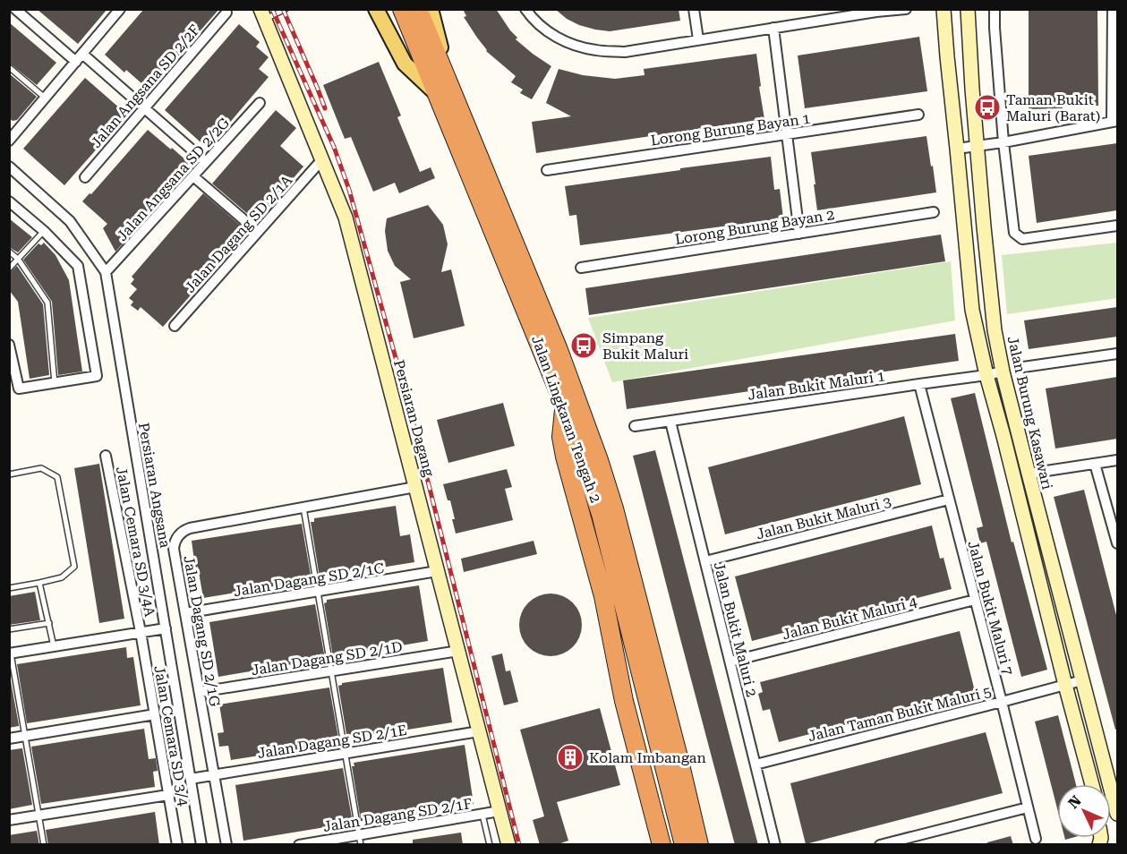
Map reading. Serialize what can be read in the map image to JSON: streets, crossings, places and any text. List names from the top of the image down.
{
  "streets": {
    "highway": ["Jalan Lingkaran Tengah 2"],
    "street": [
      "Jalan Angsana SD 2/2F",
      "Lorong Burung Bayan 1",
      "Jalan Angsana SD 2/2G",
      "Lorong Burung Bayan 2",
      "Jalan Dagang SD 2/1A",
      "Jalan Bukit Maluri 1",
      "Jalan Burung Kasawari",
      "Persiaran Dagang",
      "Persiaran Angsana",
      "Jalan Bukit Maluri 3",
      "Jalan Cemara SD 3/4A",
      "Jalan Dagang SD 2/1C",
      "Jalan Bukit Maluri 7",
      "Jalan Bukit Maluri 4",
      "Jalan Bukit Maluri 2",
      "Jalan Dagang SD 2/1G",
      "Jalan Dagang SD 2/1D",
      "Jalan Taman Bukit Maluri 5",
      "Jalan Cemara SD 3/4",
      "Jalan Dagang SD 2/1E",
      "Jalan Dagang SD 2/1F"
    ]
  },
  "crossings": [
    ["Jalan Angsana SD 2/2G", "Persiaran Angsana"],
    ["Jalan Dagang SD 2/1A", "Persiaran Dagang"],
    ["Jalan Bukit Maluri 1", "Jalan Burung Kasawari"],
    ["Jalan Bukit Maluri 1", "Jalan Bukit Maluri 7"],
    ["Jalan Bukit Maluri 1", "Jalan Bukit Maluri 2"],
    ["Jalan Burung Kasawari", "Jalan Taman Bukit Maluri 5"],
    ["Persiaran Dagang", "Jalan Dagang SD 2/1C"],
    ["Persiaran Dagang", "Jalan Dagang SD 2/1G"],
    ["Persiaran Dagang", "Jalan Dagang SD 2/1D"],
    ["Persiaran Dagang", "Jalan Dagang SD 2/1E"],
    ["Persiaran Dagang", "Jalan Dagang SD 2/1F"],
    ["Persiaran Angsana", "Jalan Dagang SD 2/1E"],
    ["Jalan Bukit Maluri 3", "Jalan Bukit Maluri 7"],
    ["Jalan Bukit Maluri 3", "Jalan Bukit Maluri 2"],
    ["Jalan Cemara SD 3/4A", "Jalan Cemara SD 3/4"],
    ["Jalan Dagang SD 2/1C", "Jalan Dagang SD 2/1G"],
    ["Jalan Bukit Maluri 7", "Jalan Bukit Maluri 4"],
    ["Jalan Bukit Maluri 7", "Jalan Taman Bukit Maluri 5"],
    ["Jalan Bukit Maluri 4", "Jalan Bukit Maluri 2"],
    ["Jalan Bukit Maluri 2", "Jalan Taman Bukit Maluri 5"],
    ["Jalan Dagang SD 2/1G", "Jalan Dagang SD 2/1D"],
    ["Jalan Dagang SD 2/1G", "Jalan Dagang SD 2/1E"]
  ],
  "places": {
    "bus stop": ["Taman Bukit Maluri (Barat)", "Simpang Bukit Maluri"],
    "building": ["Kolam Imbangan"]
  },
  "north": "top left"
}
